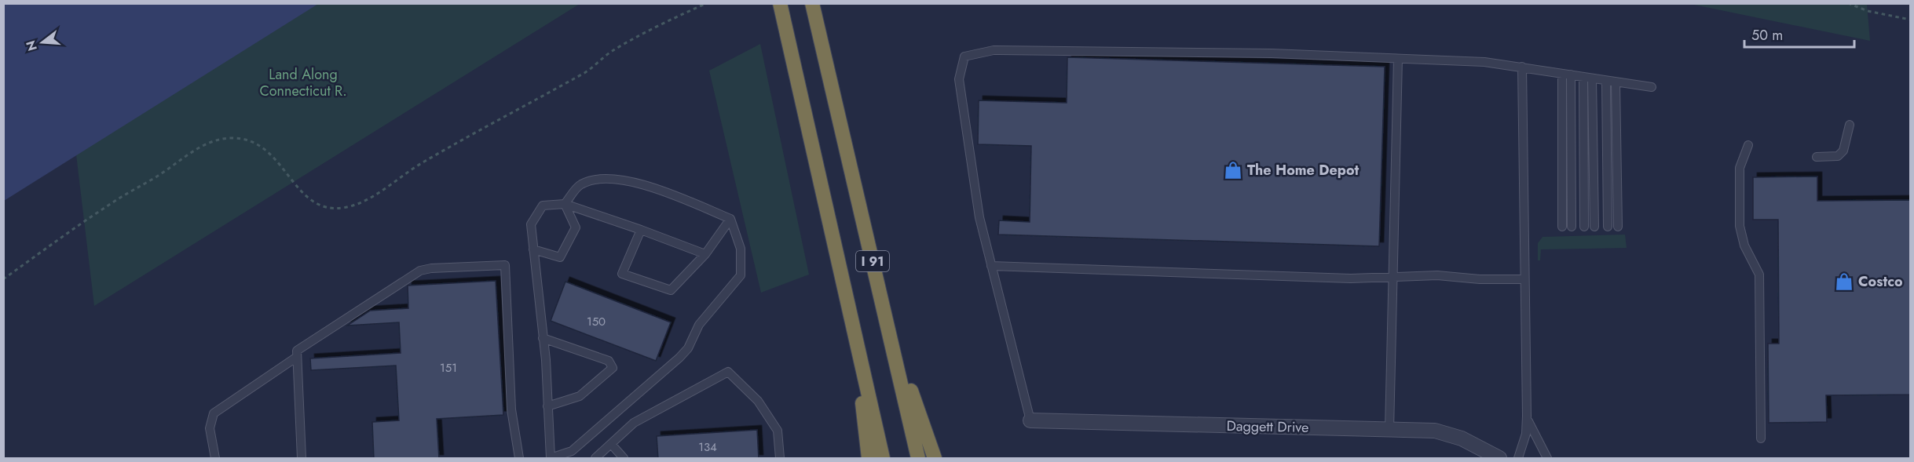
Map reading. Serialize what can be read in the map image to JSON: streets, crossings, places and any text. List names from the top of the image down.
{
  "streets": {
    "highway": ["I 91"],
    "street": ["Daggett Drive"]
  },
  "parks": ["Land Along Connecticut R."],
  "places": {
    "shop": ["The Home Depot", "Costco"]
  },
  "house_numbers": ["150", "151", "134"],
  "scale_bar": "50 m",
  "north": "left"
}
